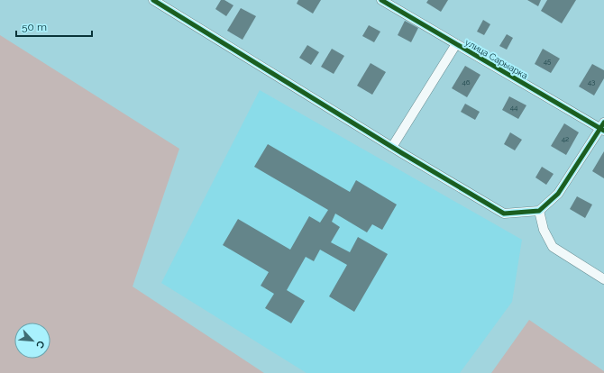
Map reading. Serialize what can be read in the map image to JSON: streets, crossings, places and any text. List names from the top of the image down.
{
  "streets": {
    "street": ["улица Сарыарка"]
  },
  "house_numbers": [
    "45",
    "46",
    "43",
    "44",
    "42"
  ],
  "scale_bar": "50 m",
  "north": "bottom right"
}
